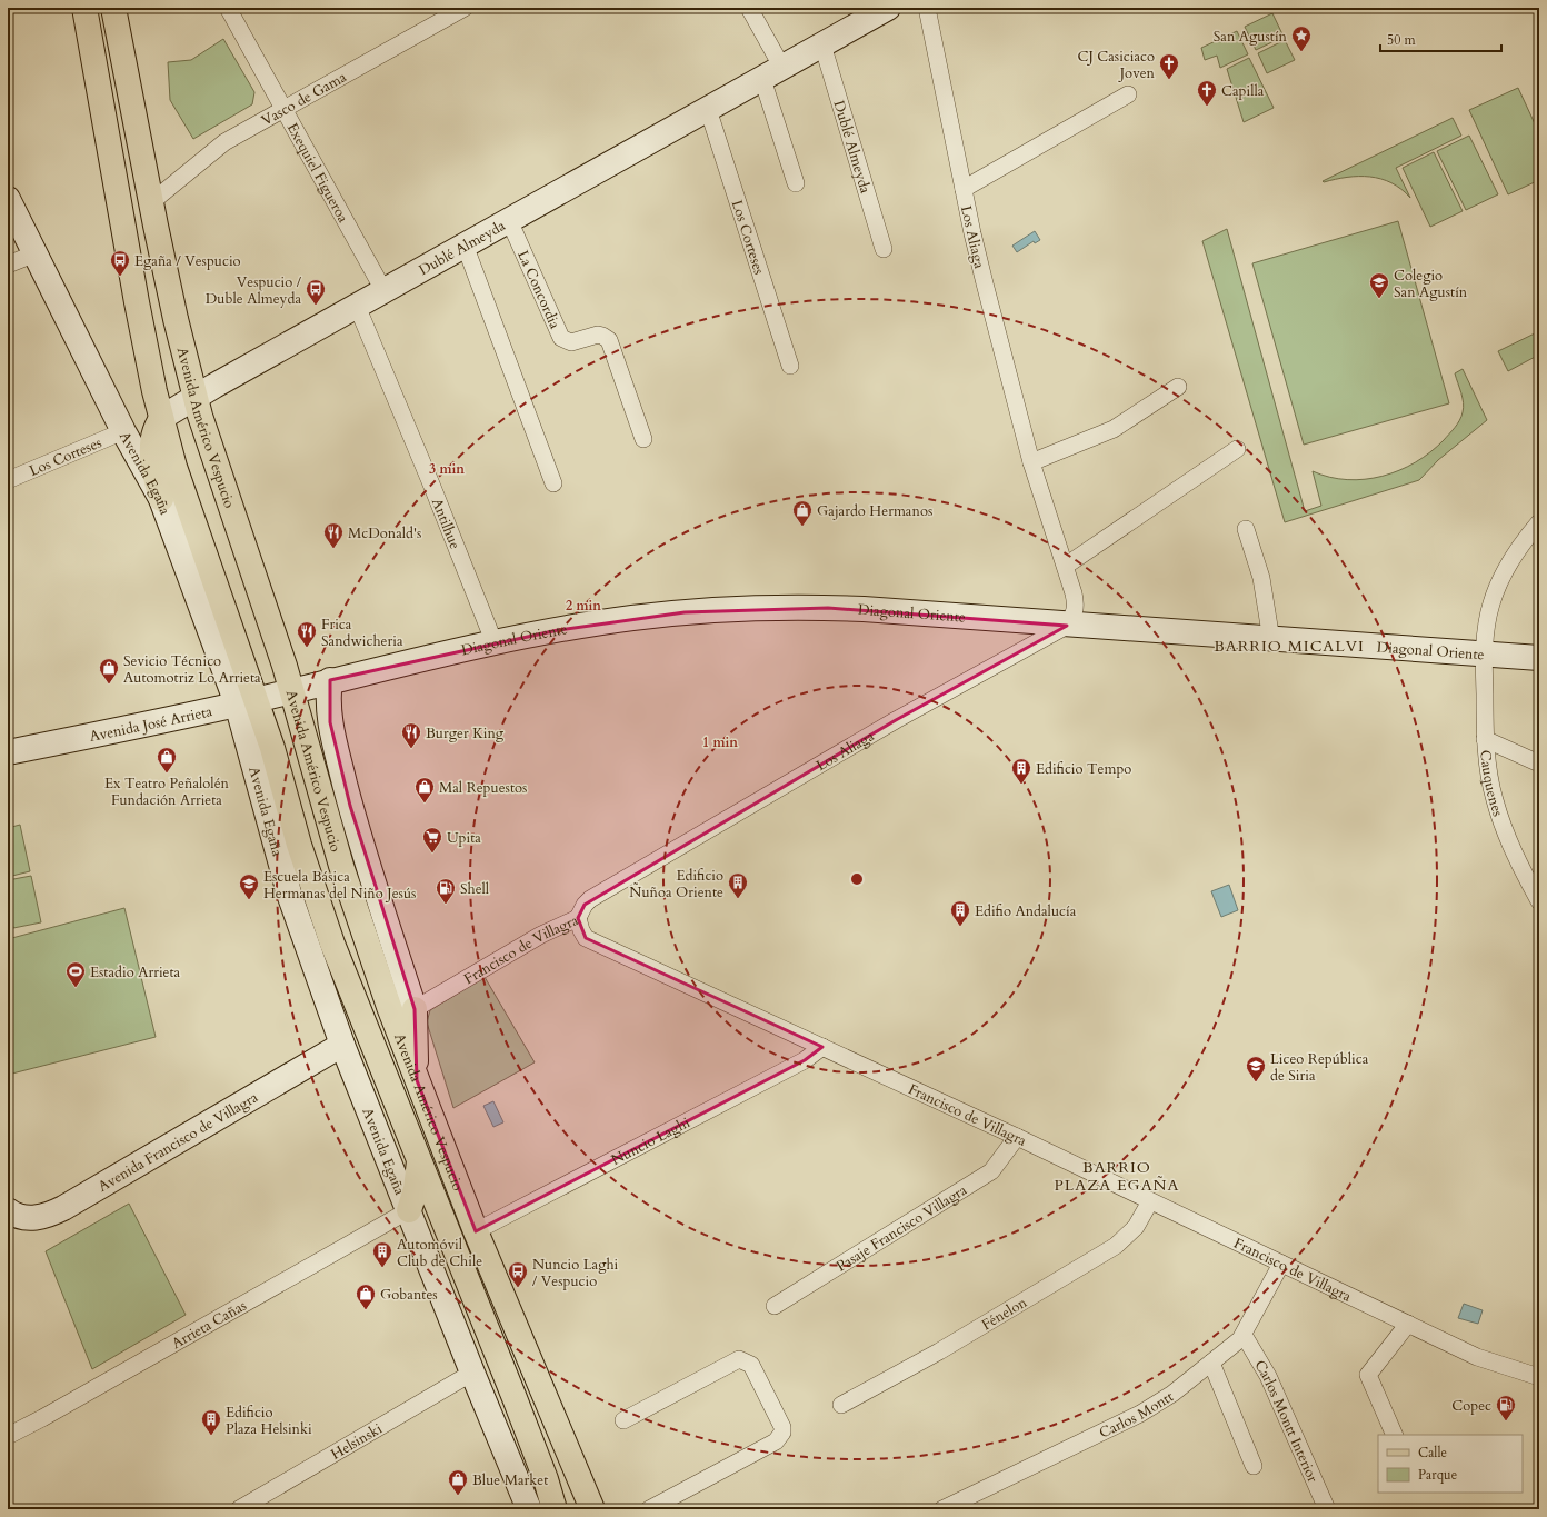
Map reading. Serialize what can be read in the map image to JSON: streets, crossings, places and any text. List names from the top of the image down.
{
  "streets": {
    "main road": [
      "Dublé Almeyda",
      "Avenida Américo Vespucio",
      "Avenida Egaña",
      "Diagonal Oriente",
      "Avenida José Arrieta",
      "Avenida Francisco de Villagra"
    ],
    "street": [
      "Vasco de Gama",
      "Exequiel Figueroa",
      "Los Corteses",
      "Los Aliaga",
      "La Concordia",
      "Antilhue",
      "Cauquenes",
      "Francisco de Villagra",
      "Nuncio Laghi",
      "Pasaje Francisco Villagra",
      "Fénelon",
      "Arrieta Cañas",
      "Carlos Montt",
      "Carlos Montt Interior",
      "Helsinski"
    ]
  },
  "crossings": [
    ["Vasco de Gama", "Exequiel Figueroa"],
    ["Vasco de Gama", "Avenida Américo Vespucio"],
    ["Dublé Almeyda", "Exequiel Figueroa"],
    ["Dublé Almeyda", "Los Corteses"],
    ["Dublé Almeyda", "La Concordia"],
    ["Dublé Almeyda", "Avenida Américo Vespucio"],
    ["Dublé Almeyda", "Antilhue"],
    ["Los Corteses", "Avenida Egaña"],
    ["Los Aliaga", "Diagonal Oriente"],
    ["Los Aliaga", "Francisco de Villagra"],
    ["Avenida Américo Vespucio", "Avenida Egaña"],
    ["Avenida Américo Vespucio", "Diagonal Oriente"],
    ["Avenida Américo Vespucio", "Avenida José Arrieta"],
    ["Avenida Américo Vespucio", "Francisco de Villagra"],
    ["Avenida Américo Vespucio", "Nuncio Laghi"],
    ["Avenida Egaña", "Avenida José Arrieta"],
    ["Avenida Egaña", "Avenida Francisco de Villagra"],
    ["Avenida Egaña", "Arrieta Cañas"],
    ["Avenida Egaña", "Helsinski"],
    ["Antilhue", "Diagonal Oriente"],
    ["Diagonal Oriente", "Avenida José Arrieta"],
    ["Diagonal Oriente", "Cauquenes"],
    ["Francisco de Villagra", "Nuncio Laghi"],
    ["Francisco de Villagra", "Pasaje Francisco Villagra"],
    ["Francisco de Villagra", "Fénelon"],
    ["Francisco de Villagra", "Carlos Montt"],
    ["Carlos Montt", "Carlos Montt Interior"]
  ],
  "districts": ["BARRIO MICALVI", "BARRIO PLAZA EGAÑA"],
  "places": {
    "place": ["San Agustín"],
    "church": ["CJ Casiciaco Joven", "Capilla"],
    "bus stop": ["Egaña / Vespucio", "Vespucio / Duble Almeyda", "Nuncio Laghi / Vespucio"],
    "school or university": ["Colegio San Agustín", "Escuela Básica Hermanas del Niño Jesús", "Liceo República de Siria"],
    "shop": [
      "Gajardo Hermanos",
      "Sevicio Técnico Automotriz Lo Arrieta",
      "Ex Teatro Peñalolén Fundación Arrieta",
      "Mal Repuestos",
      "Gobantes",
      "Blue Market"
    ],
    "restaurant": ["McDonald's", "Frica Sandwicheria", "Burger King"],
    "building": [
      "Edificio Tempo",
      "Edificio Ñuñoa Oriente",
      "Edifio Andalucía",
      "Automóvil Club de Chile",
      "Edificio Plaza Helsinki"
    ],
    "supermarket": ["Upita"],
    "fuel station": ["Shell", "Copec"],
    "sports": ["Estadio Arrieta"]
  },
  "legend": ["Calle", "Parque"],
  "scale_bar": "50 m",
  "rings": ["3 min", "2 min", "1 min"]
}
